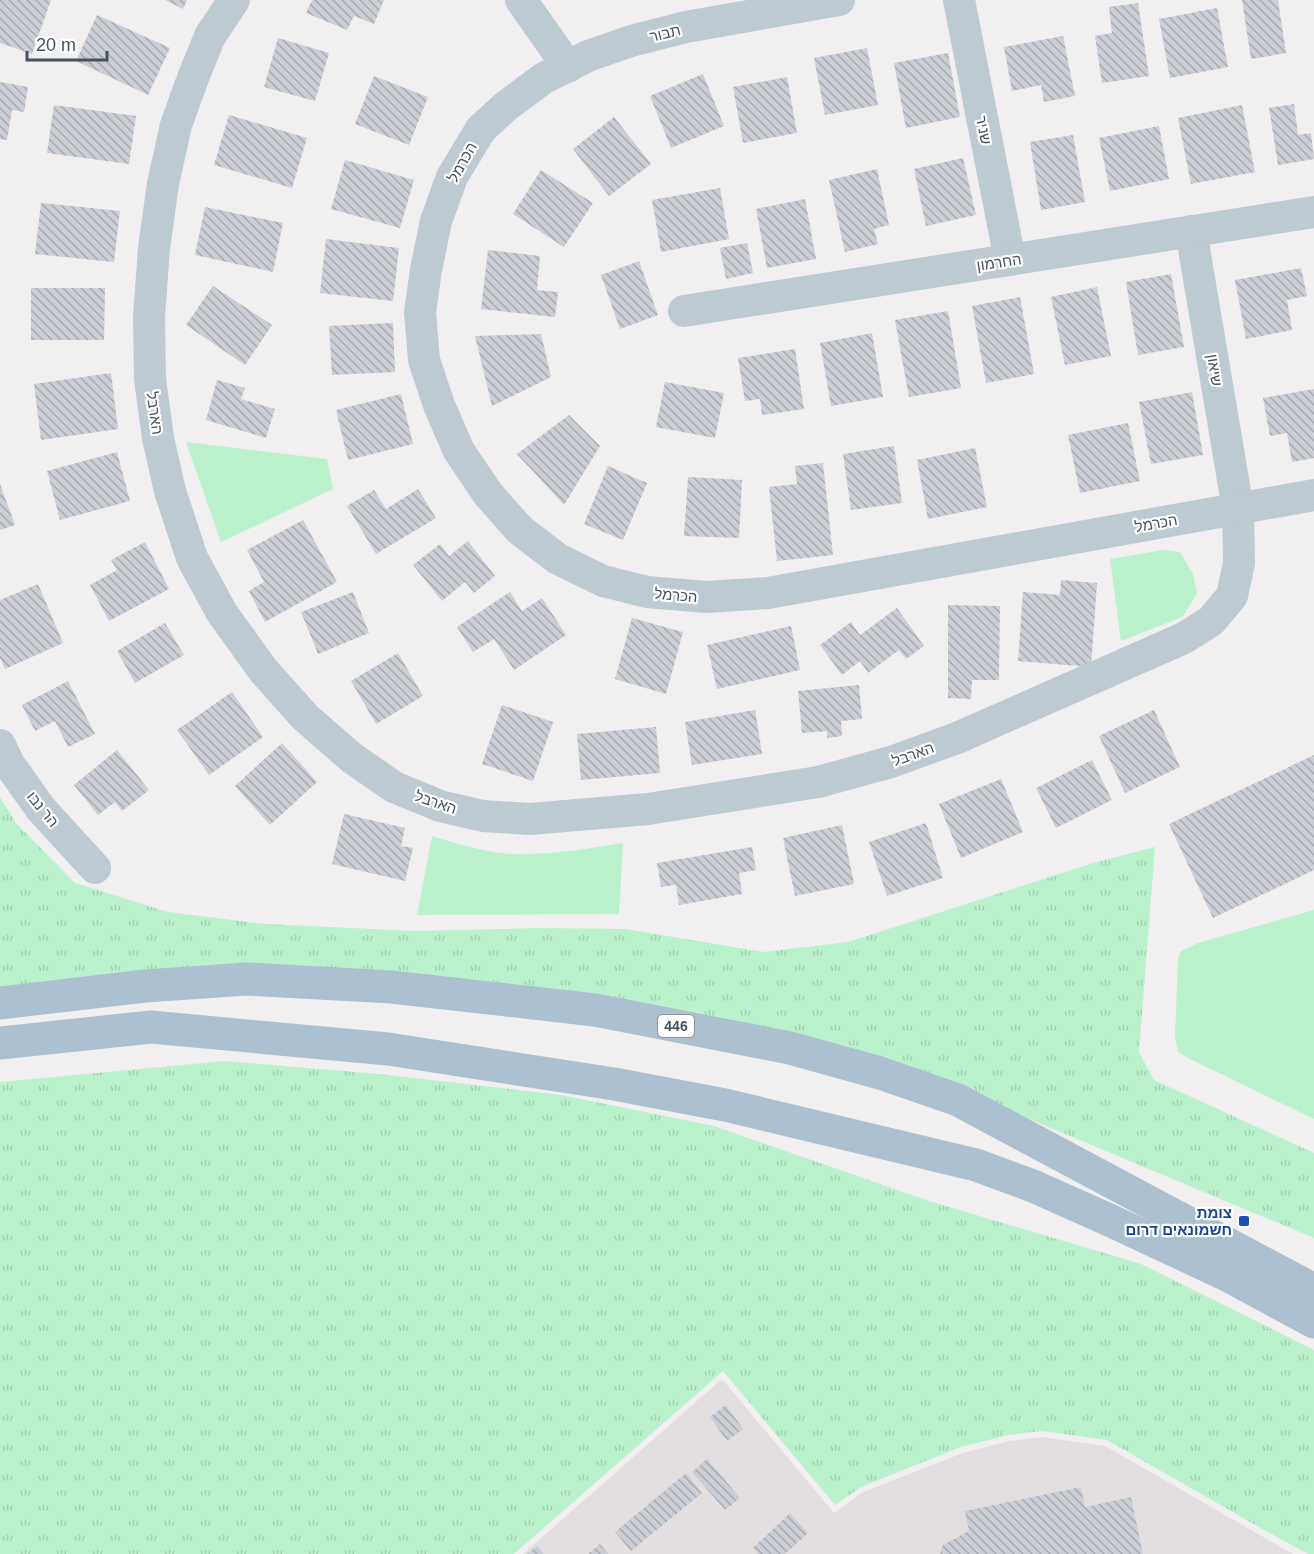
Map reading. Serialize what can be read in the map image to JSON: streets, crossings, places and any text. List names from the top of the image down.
{
  "streets": {
    "main road": ["446"],
    "street": [
      "תבור",
      "שניר",
      "הכרמל",
      "החרמון",
      "שיאון",
      "הארבל",
      "הר נבו"
    ]
  },
  "crossings": [
    ["תבור", "הכרמל"],
    ["שניר", "החרמון"],
    ["הכרמל", "שיאון"],
    ["הכרמל", "הארבל"],
    ["החרמון", "שיאון"],
    ["שיאון", "הארבל"]
  ],
  "places": {
    "transit": ["צומת חשמונאים דרום"]
  },
  "scale_bar": "20 m"
}
